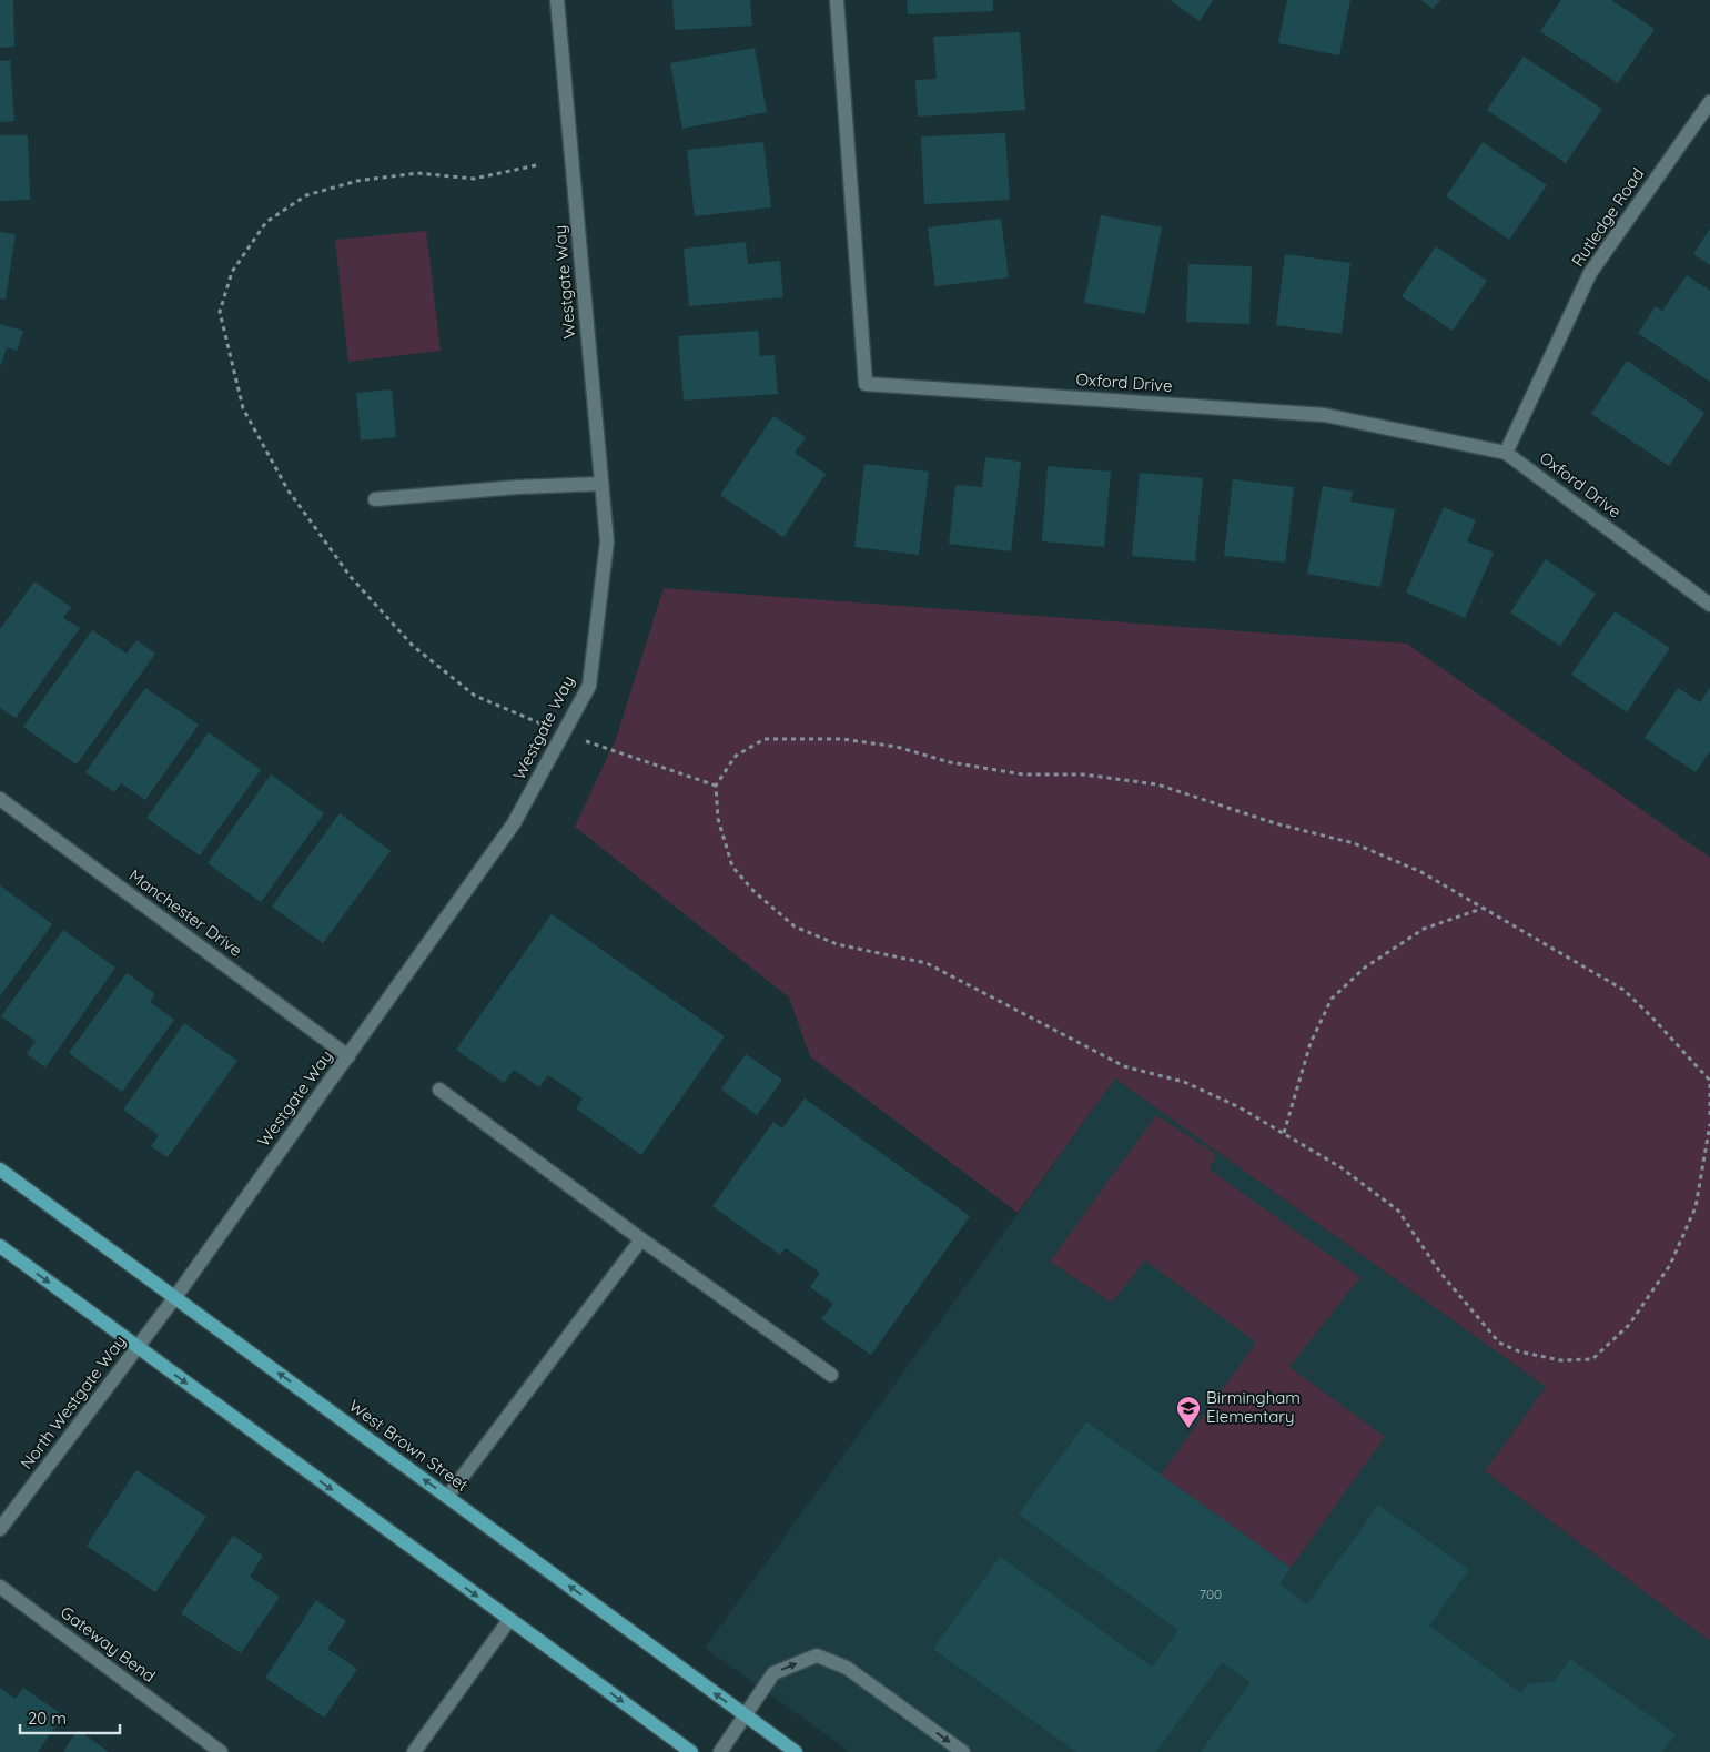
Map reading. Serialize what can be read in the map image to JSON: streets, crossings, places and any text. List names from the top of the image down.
{
  "streets": {
    "main road": ["West Brown Street"],
    "street": [
      "Rutledge Road",
      "Westgate Way",
      "Oxford Drive",
      "Manchester Drive",
      "North Westgate Way",
      "Gateway Bend"
    ]
  },
  "crossings": [
    ["Rutledge Road", "Oxford Drive"],
    ["Westgate Way", "Manchester Drive"],
    ["Westgate Way", "North Westgate Way"],
    ["Westgate Way", "West Brown Street"],
    ["North Westgate Way", "West Brown Street"]
  ],
  "places": {
    "school or university": ["Birmingham Elementary"]
  },
  "house_numbers": ["700"],
  "scale_bar": "20 m"
}
